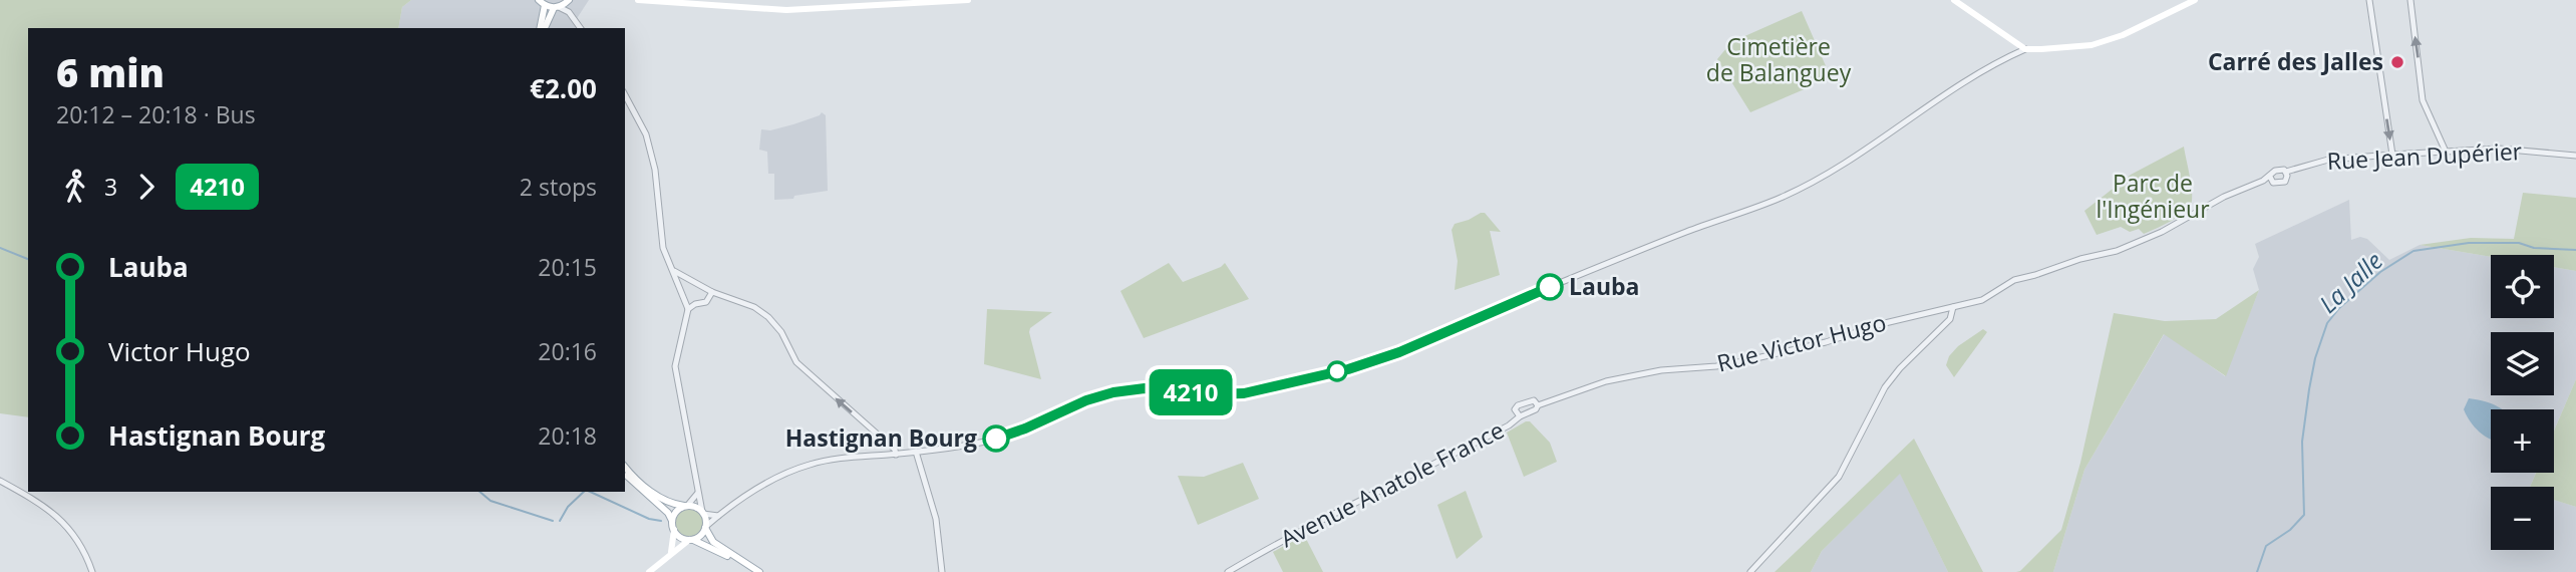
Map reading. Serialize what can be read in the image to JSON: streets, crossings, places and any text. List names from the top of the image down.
{
  "streets": {
    "street": ["Rue Jean Dupérier", "Rue Victor Hugo", "Avenue Anatole France"]
  },
  "water": ["La Jalle"],
  "parks": ["Cimetière de Balanguey", "Parc de l'Ingénieur"],
  "places": ["Carré des Jalles", "Lauba", "Hastignan Bourg"],
  "lines": ["bus line 4210"],
  "page": {
    "on_map": "4210",
    "heading": ["6 min", "20:12 – 20:18 · Bus", "€2.00"],
    "legs": ["3", "4210", "2 stops"],
    "list": [
      {
        "name": "Lauba",
        "value": "20:15"
      },
      {
        "name": "Victor Hugo",
        "value": "20:16"
      },
      {
        "name": "Hastignan Bourg",
        "value": "20:18"
      }
    ],
    "map_buttons": ["+", "−"]
  }
}
